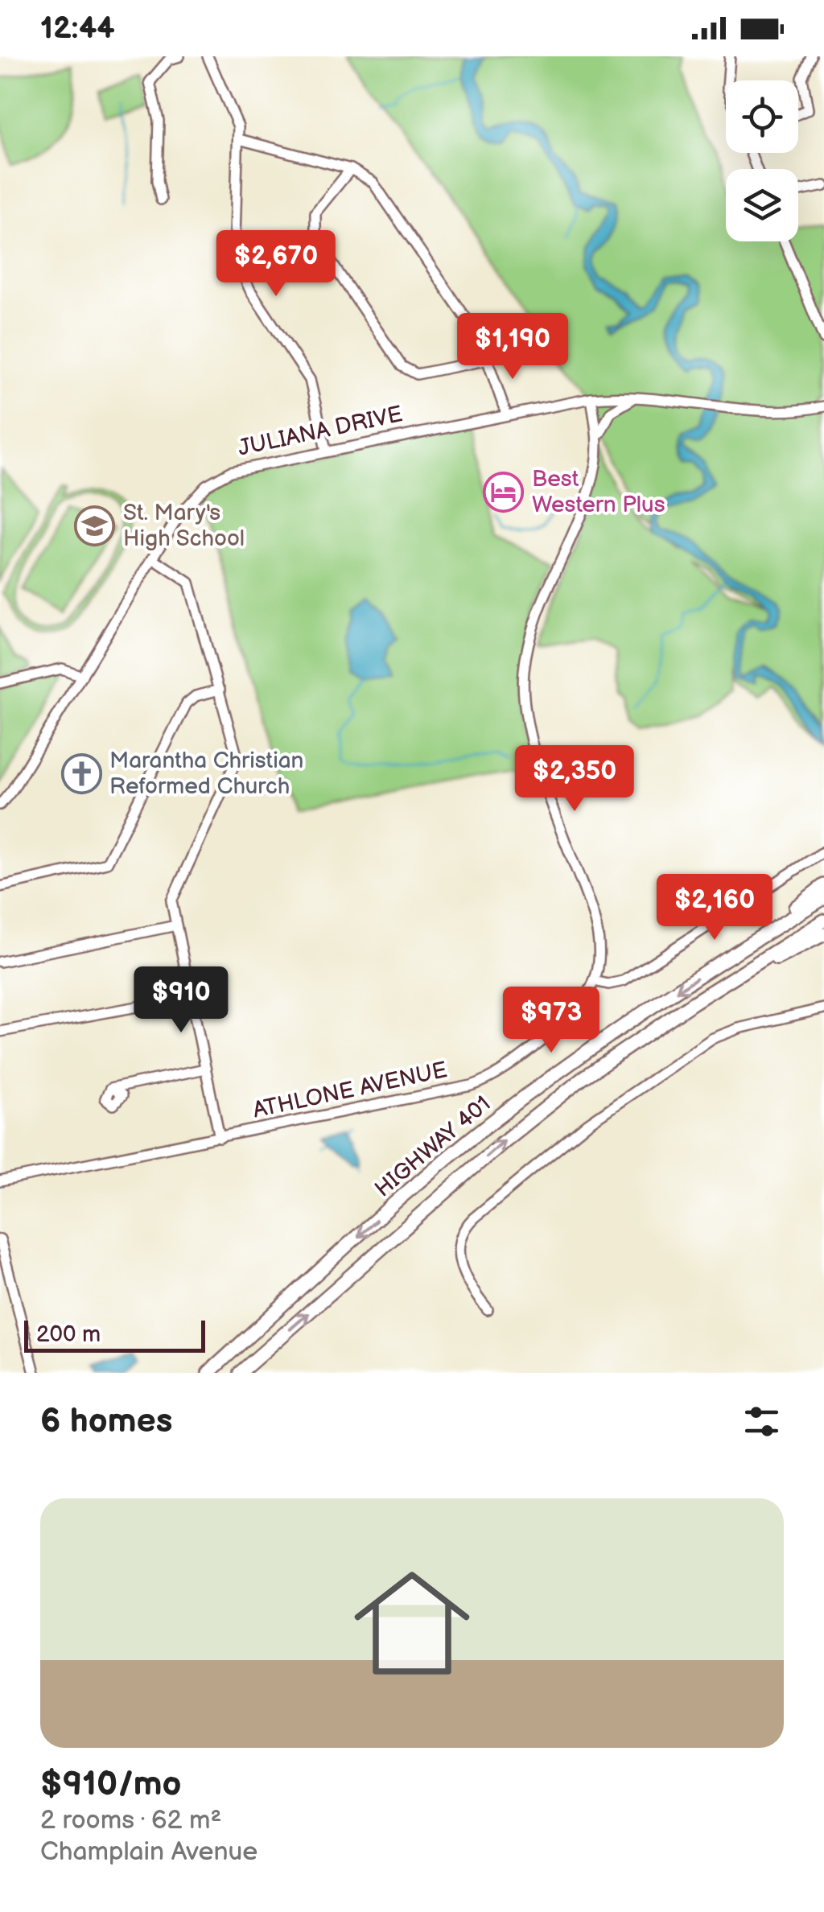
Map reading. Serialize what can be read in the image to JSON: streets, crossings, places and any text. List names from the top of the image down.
{
  "streets": {
    "highway": ["HIGHWAY 401"],
    "street": ["JULIANA DRIVE", "ATHLONE AVENUE"]
  },
  "crossings": [
    ["JULIANA DRIVE", "ATHLONE AVENUE"]
  ],
  "places": {
    "hotel": ["Best Western Plus"],
    "school or university": ["St. Mary's High School"],
    "church": ["Marantha Christian Reformed Church"]
  },
  "scale_bar": "200 m",
  "page": {
    "status": "12:44",
    "price": [
      "$2,670",
      "$1,190",
      "$2,350",
      "$2,160",
      "$910",
      "$973"
    ],
    "scale": "200 m",
    "heading": "6 homes",
    "list": [
      {
        "name": "$910/mo",
        "note": "2 rooms · 62 m² · Champlain Avenue"
      }
    ]
  }
}
